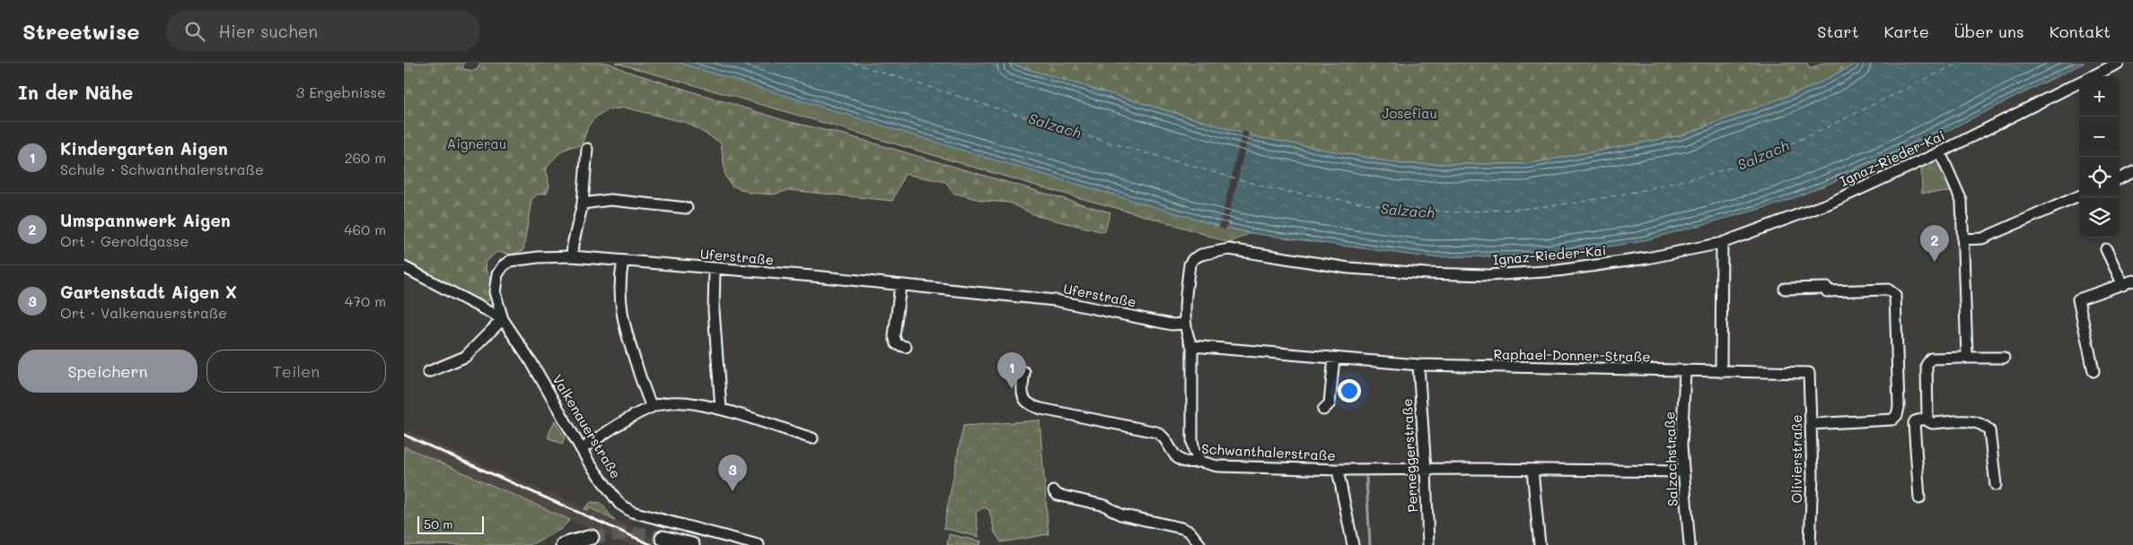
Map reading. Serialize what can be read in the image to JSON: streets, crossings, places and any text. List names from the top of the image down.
{
  "streets": {
    "street": [
      "Ignaz-Rieder-Kai",
      "Uferstraße",
      "Raphael-Donner-Straße",
      "Valkenauerstraße",
      "Schwanthalerstraße",
      "Perneggerstraße",
      "Salzachstraße",
      "Olivierstraße"
    ]
  },
  "crossings": [
    ["Ignaz-Rieder-Kai", "Uferstraße"],
    ["Ignaz-Rieder-Kai", "Raphael-Donner-Straße"],
    ["Ignaz-Rieder-Kai", "Schwanthalerstraße"],
    ["Uferstraße", "Valkenauerstraße"],
    ["Raphael-Donner-Straße", "Perneggerstraße"],
    ["Raphael-Donner-Straße", "Salzachstraße"],
    ["Raphael-Donner-Straße", "Olivierstraße"],
    ["Schwanthalerstraße", "Perneggerstraße"],
    ["Schwanthalerstraße", "Salzachstraße"]
  ],
  "water": ["Salzach"],
  "parks": ["Josefiau", "Aignerau"],
  "scale_bar": "50 m",
  "page": {
    "header": "Streetwise",
    "search": "Hier suchen",
    "nav": [
      "Start",
      "Karte",
      "Über uns",
      "Kontakt"
    ],
    "heading": ["In der Nähe", "3 Ergebnisse"],
    "map_buttons": ["+", "−"],
    "list": [
      {
        "mark": "1",
        "name": "Kindergarten Aigen",
        "note": "Schule · Schwanthalerstraße",
        "value": "260 m"
      },
      {
        "mark": "2",
        "name": "Umspannwerk Aigen",
        "note": "Ort · Geroldgasse",
        "value": "460 m"
      },
      {
        "mark": "3",
        "name": "Gartenstadt Aigen X",
        "note": "Ort · Valkenauerstraße",
        "value": "470 m"
      }
    ],
    "pins": ["2", "1", "3"],
    "buttons": ["Speichern", "Teilen"],
    "scale": "50 m"
  }
}
